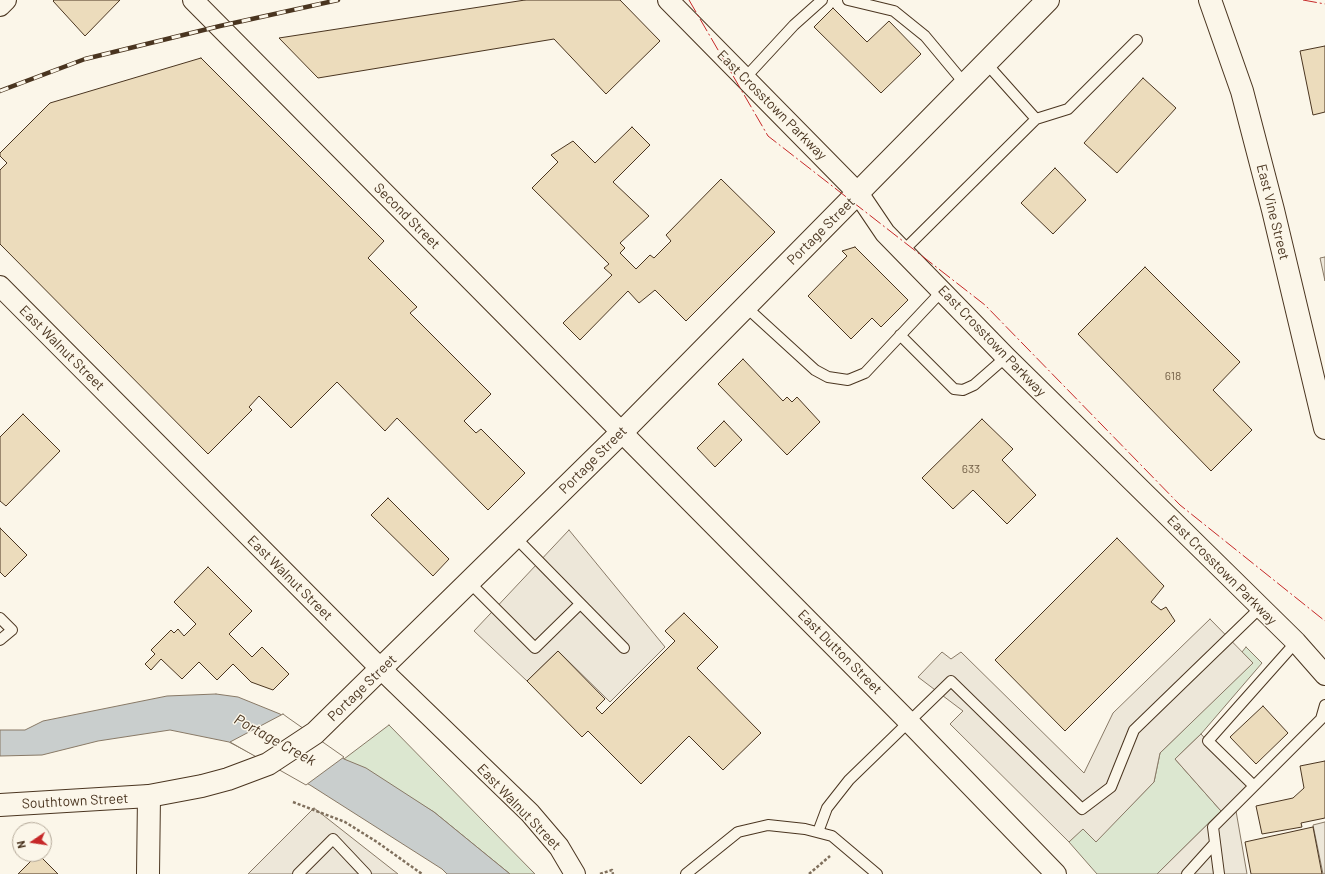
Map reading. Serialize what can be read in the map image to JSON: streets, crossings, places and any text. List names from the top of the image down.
{
  "streets": {
    "main road": ["East Vine Street", "Portage Street", "Southtown Street"],
    "street": [
      "East Crosstown Parkway",
      "Second Street",
      "East Walnut Street",
      "East Dutton Street"
    ]
  },
  "crossings": [
    ["East Crosstown Parkway", "Portage Street"],
    ["Second Street", "Portage Street"],
    ["Second Street", "East Dutton Street"],
    ["Portage Street", "East Walnut Street"],
    ["Portage Street", "East Dutton Street"],
    ["Portage Street", "Southtown Street"]
  ],
  "water": ["Portage Creek"],
  "house_numbers": ["618", "633"],
  "north": "left"
}
